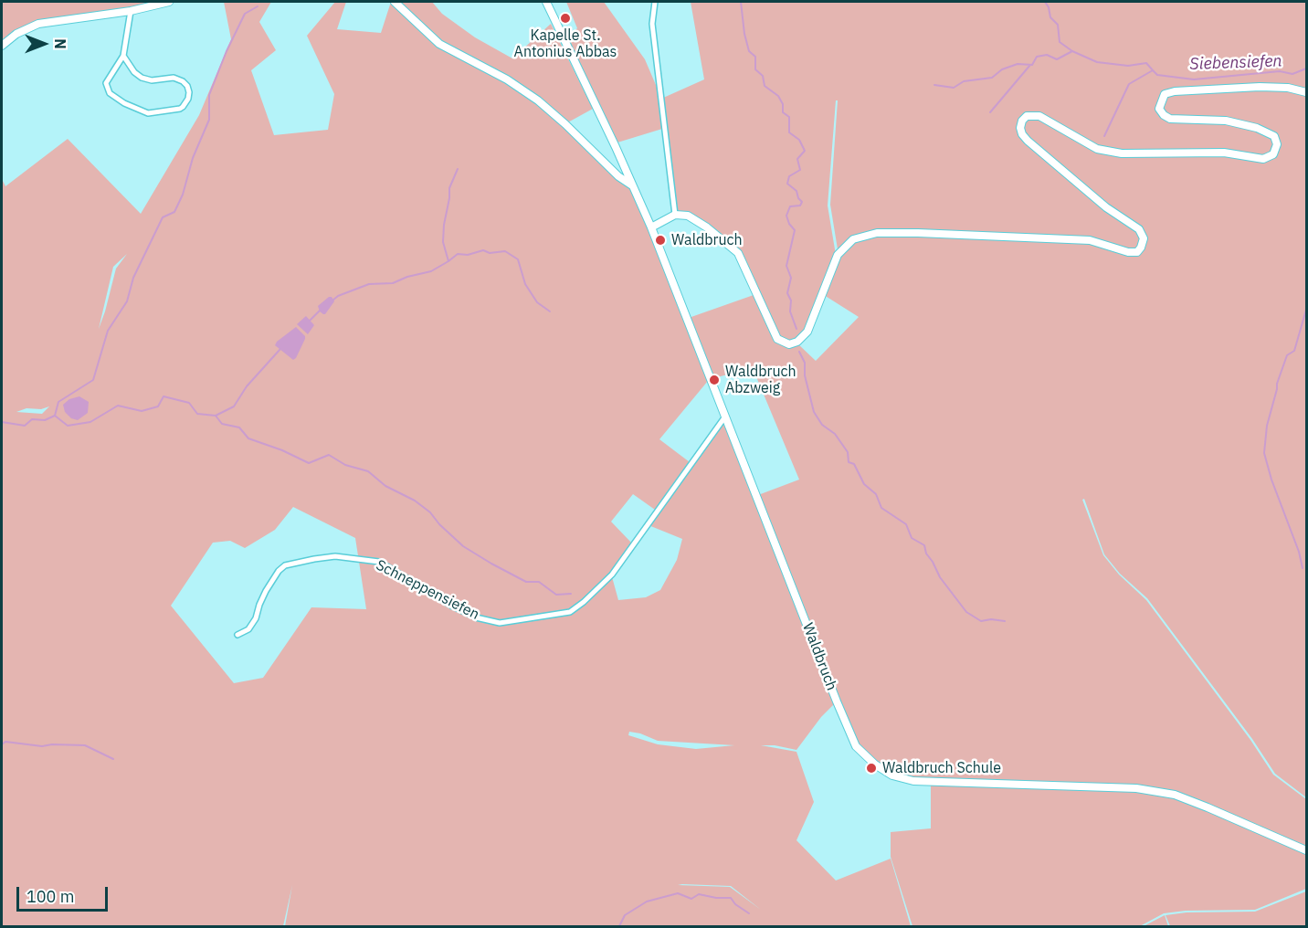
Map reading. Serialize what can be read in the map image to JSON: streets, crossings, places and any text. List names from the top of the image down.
{
  "streets": {
    "street": ["Schneppensiefen", "Waldbruch"]
  },
  "crossings": [
    ["Schneppensiefen", "Waldbruch"]
  ],
  "water": ["Siebensiefen"],
  "places": [
    "Kapelle St. Antonius Abbas",
    "Waldbruch",
    "Waldbruch Abzweig",
    "Waldbruch Schule"
  ],
  "scale_bar": "100 m",
  "north": "right"
}
